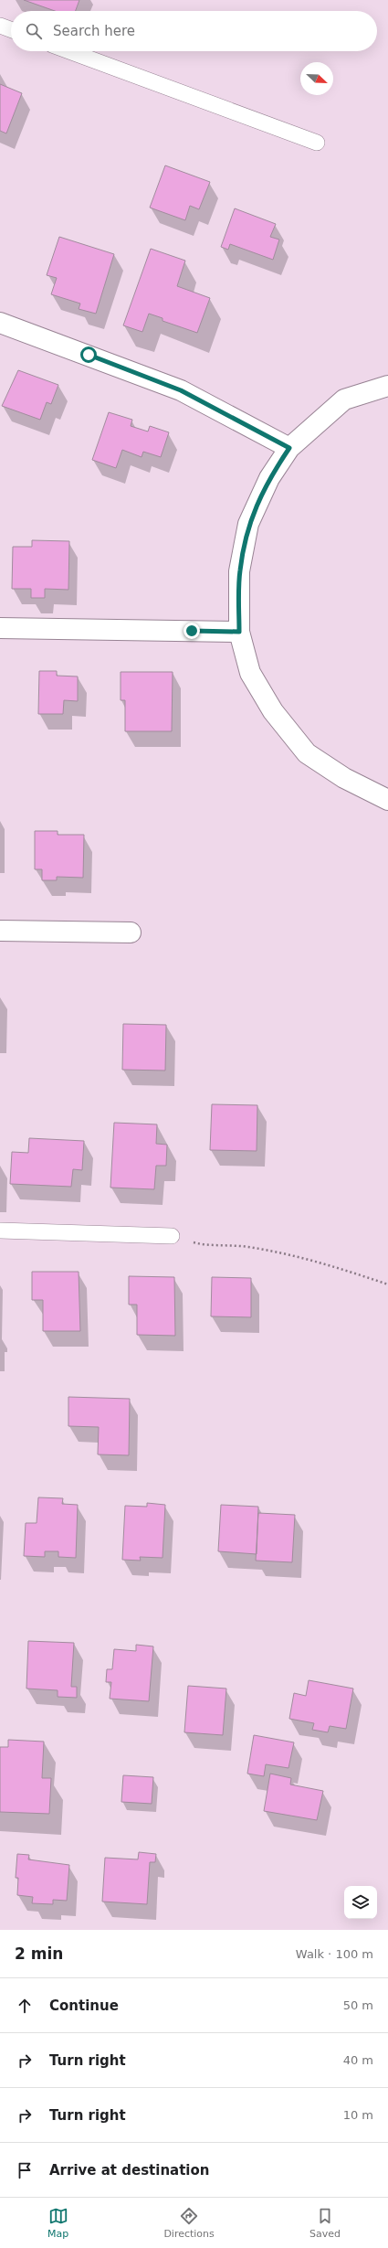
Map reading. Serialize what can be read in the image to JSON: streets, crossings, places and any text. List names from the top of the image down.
{
  "north": "bottom right",
  "page": {
    "search": "Search here",
    "heading": ["2 min", "Walk · 100 m"],
    "list": [
      ["Continue", "50 m"],
      ["Turn right", "40 m"],
      ["Turn right", "10 m"],
      "Arrive at destination"
    ],
    "nav": ["Map", "Directions", "Saved"]
  }
}
